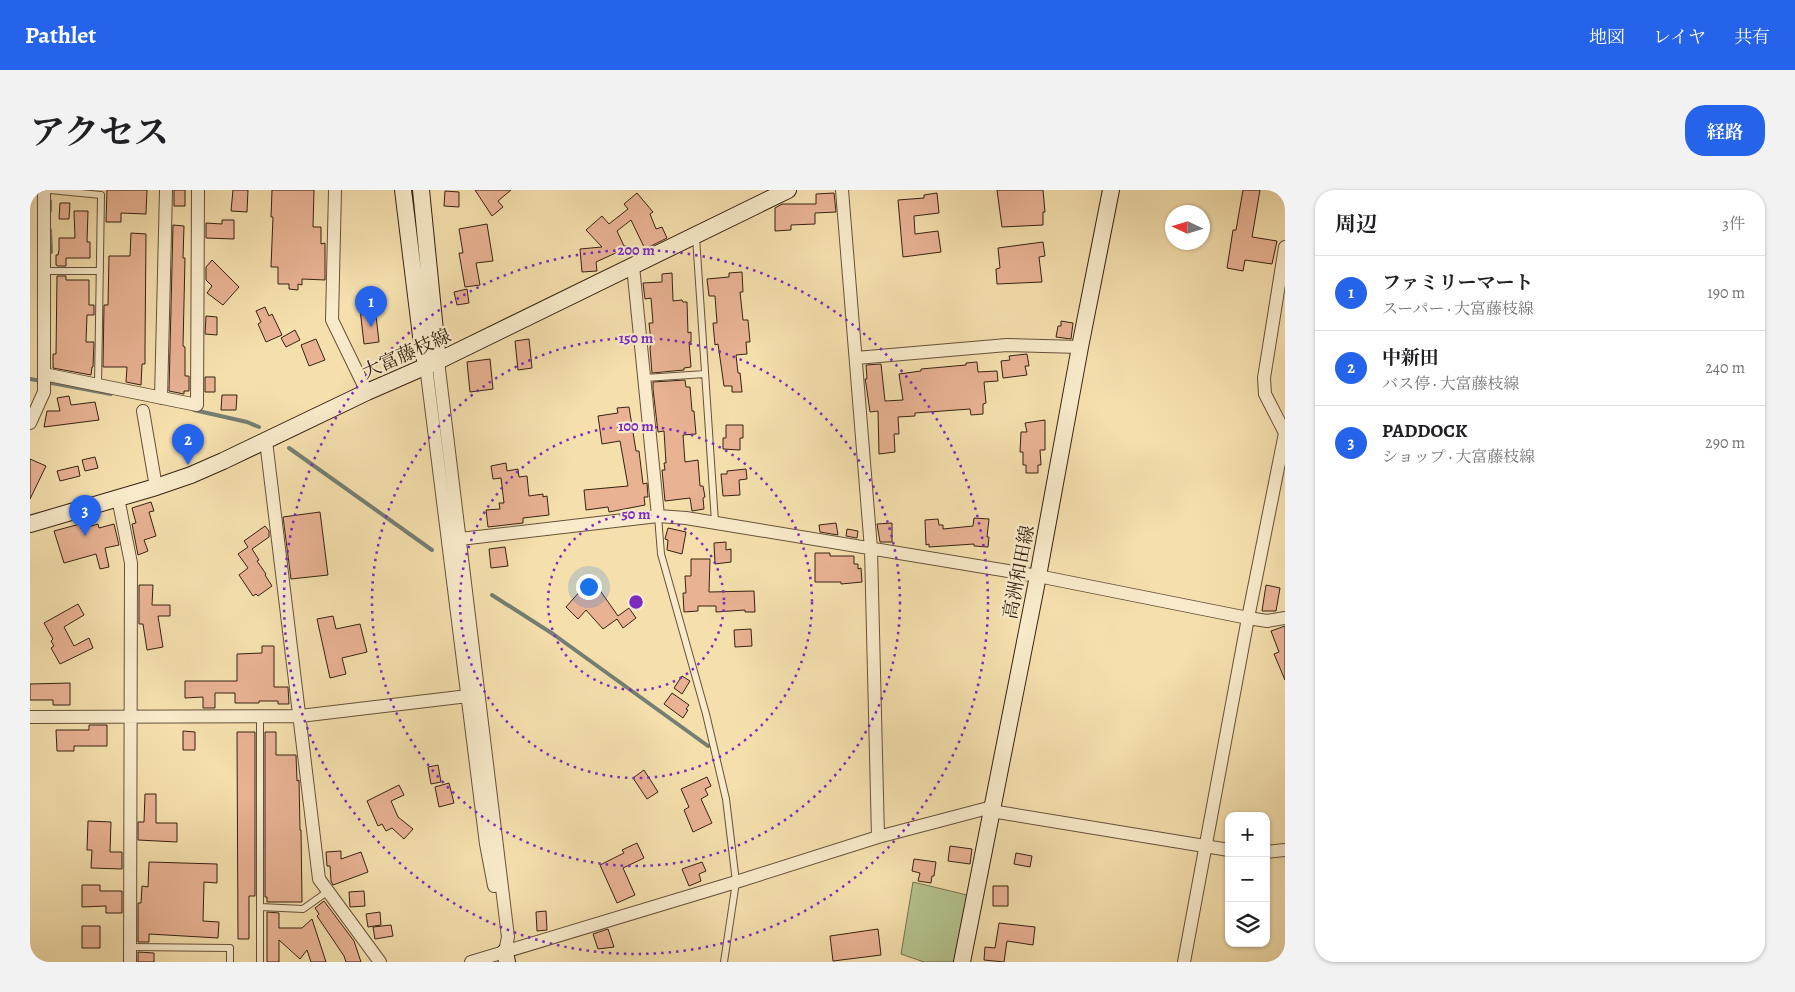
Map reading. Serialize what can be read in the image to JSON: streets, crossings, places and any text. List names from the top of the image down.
{
  "streets": {
    "main road": ["大富藤枝線", "高洲和田線"]
  },
  "north": "left",
  "page": {
    "header": "Pathlet",
    "nav": ["地図", "レイヤ", "共有"],
    "title": "アクセス",
    "buttons": "経路",
    "heading": ["周辺", "3件"],
    "list": [
      {
        "mark": "1",
        "name": "ファミリーマート",
        "note": "スーパー · 大富藤枝線",
        "value": "190 m"
      },
      {
        "mark": "2",
        "name": "中新田",
        "note": "バス停 · 大富藤枝線",
        "value": "240 m"
      },
      {
        "mark": "3",
        "name": "PADDOCK",
        "note": "ショップ · 大富藤枝線",
        "value": "290 m"
      }
    ],
    "pins": ["1", "2", "3"],
    "map_buttons": ["+", "−"]
  },
  "rings": [
    "200 m",
    "150 m",
    "100 m",
    "50 m"
  ]
}
